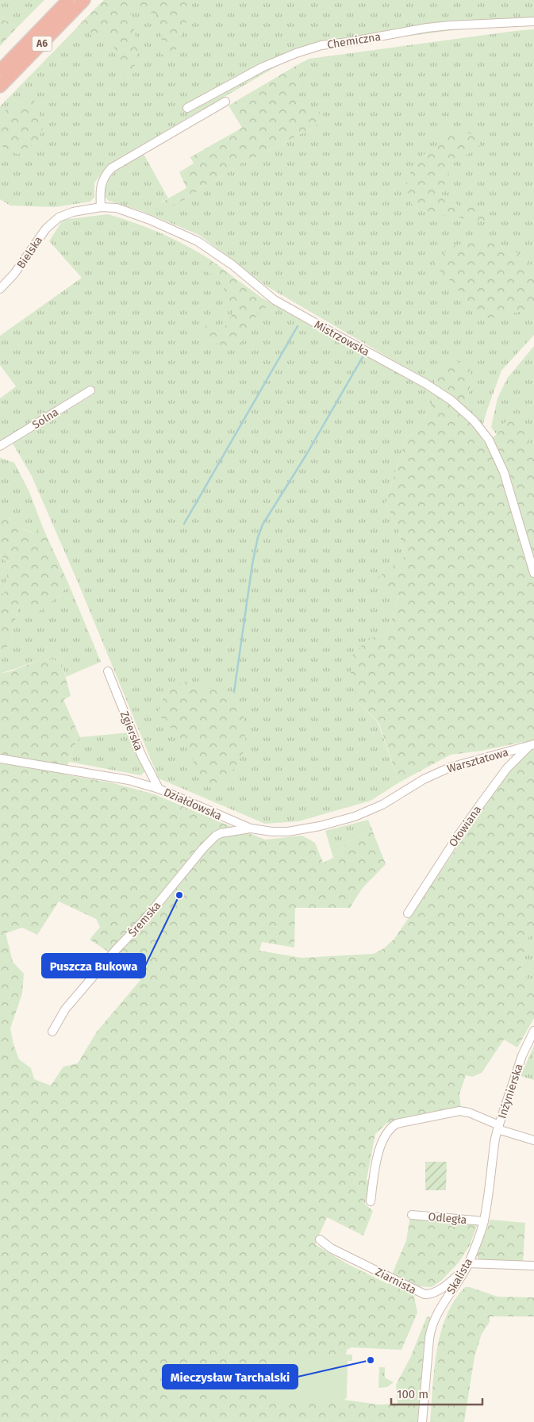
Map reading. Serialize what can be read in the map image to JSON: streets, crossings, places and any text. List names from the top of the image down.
{
  "streets": {
    "highway": ["A6"],
    "street": [
      "Chemiczna",
      "Bielska",
      "Mistrzowska",
      "Solna",
      "Zgierska",
      "Warsztatowa",
      "Działdowska",
      "Ołowiana",
      "Śremska",
      "Inżynierska",
      "Odległa",
      "Skalista",
      "Ziarnista"
    ]
  },
  "crossings": [
    ["Bielska", "Mistrzowska"],
    ["Zgierska", "Działdowska"],
    ["Warsztatowa", "Działdowska"],
    ["Warsztatowa", "Ołowiana"],
    ["Działdowska", "Śremska"],
    ["Inżynierska", "Skalista"],
    ["Odległa", "Skalista"],
    ["Skalista", "Ziarnista"]
  ],
  "places": ["Puszcza Bukowa", "Mieczysław Tarchalski"],
  "scale_bar": "100 m"
}
